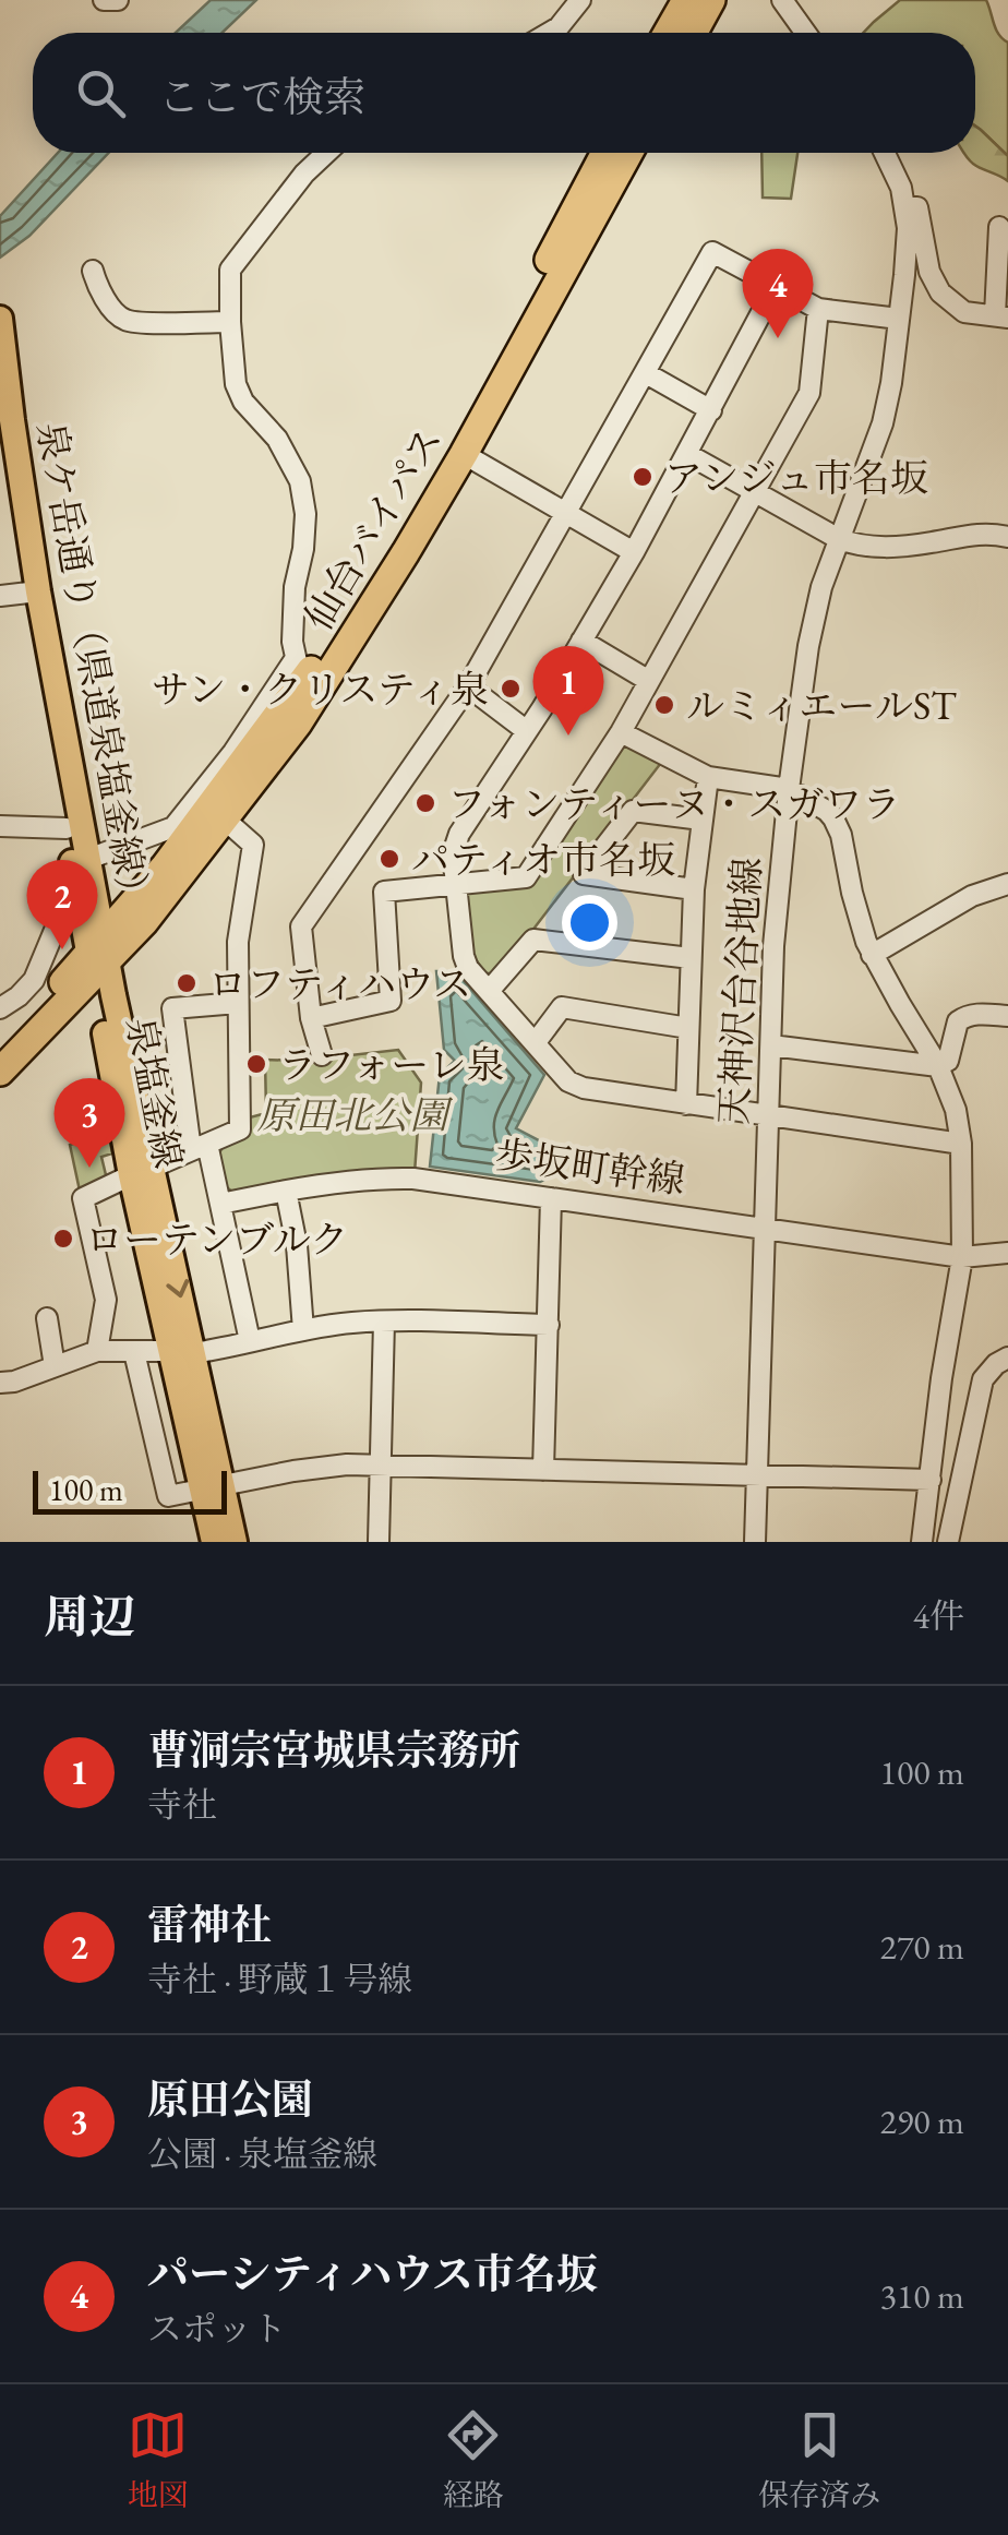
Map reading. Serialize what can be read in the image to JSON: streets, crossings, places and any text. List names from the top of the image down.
{
  "streets": {
    "highway": ["仙台バイパス"],
    "main road": ["泉ケ岳通り（県道泉塩釜線）"],
    "street": ["天神沢台谷地線", "歩坂町幹線"]
  },
  "crossings": [
    ["天神沢台谷地線", "歩坂町幹線"]
  ],
  "parks": ["原田北公園"],
  "places": [
    "アンジュ市名坂",
    "サン・クリスティ泉",
    "ルミィエールST",
    "フォンティーヌ・スガワラ",
    "パティオ市名坂",
    "ロフティハウス",
    "ラフォーレ泉",
    "ローテンブルク"
  ],
  "scale_bar": "100 m",
  "page": {
    "search": "ここで検索",
    "pins": [
      "4",
      "1",
      "2",
      "3"
    ],
    "scale": "100 m",
    "heading": ["周辺", "4件"],
    "list": [
      {
        "mark": "1",
        "name": "曹洞宗宮城県宗務所",
        "note": "寺社",
        "value": "100 m"
      },
      {
        "mark": "2",
        "name": "雷神社",
        "note": "寺社 · 野蔵１号線",
        "value": "270 m"
      },
      {
        "mark": "3",
        "name": "原田公園",
        "note": "公園 · 泉塩釜線",
        "value": "290 m"
      },
      {
        "mark": "4",
        "name": "パーシティハウス市名坂",
        "note": "スポット",
        "value": "310 m"
      }
    ],
    "nav": ["地図", "経路", "保存済み"]
  }
}
